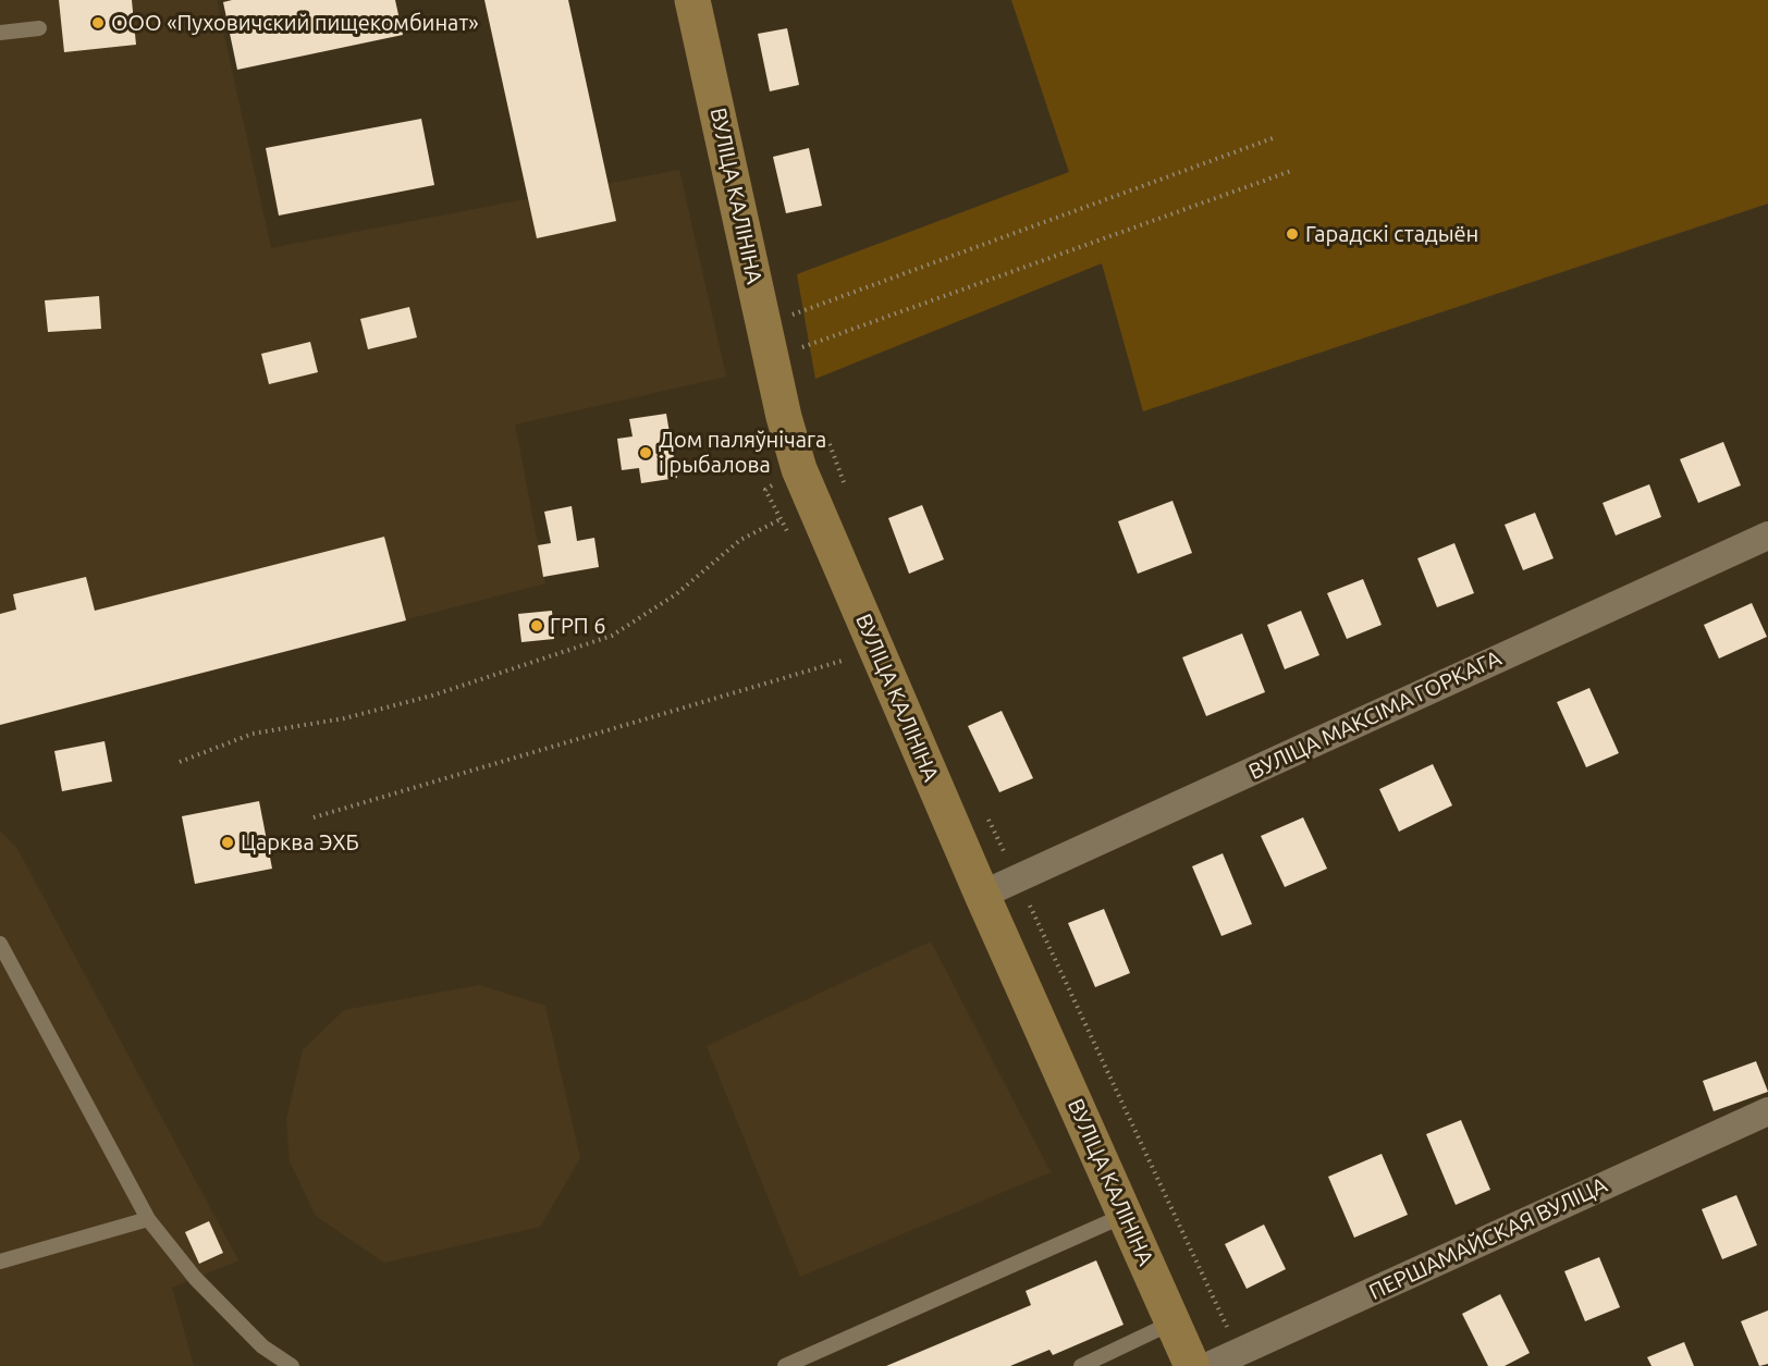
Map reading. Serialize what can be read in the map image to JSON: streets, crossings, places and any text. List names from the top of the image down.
{
  "streets": {
    "main road": ["ВУЛІЦА КАЛІНІНА"],
    "street": ["ВУЛІЦА МАКСІМА ГОРКАГА", "ПЕРШАМАЙСКАЯ ВУЛІЦА"]
  },
  "crossings": [
    ["ВУЛІЦА КАЛІНІНА", "ВУЛІЦА МАКСІМА ГОРКАГА"]
  ],
  "places": [
    "ООО «Пуховичский пищекомбинат»",
    "Гарадскі стадыён",
    "Дом паляўнічага і рыбалова",
    "ГРП 6",
    "Царква ЭХБ"
  ]
}
